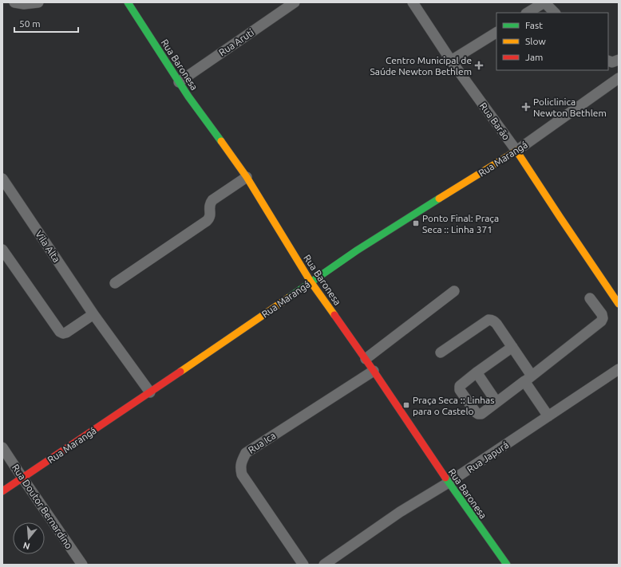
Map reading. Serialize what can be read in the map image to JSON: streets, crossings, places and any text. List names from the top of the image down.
{
  "streets": {
    "street": [
      "Rua Aruti",
      "Rua Baronesa",
      "Rua Barão",
      "Rua Marangá",
      "Vila Alta",
      "Rua Ica",
      "Rua Japurá",
      "Rua Doutor Bernardino"
    ]
  },
  "crossings": [
    ["Rua Aruti", "Rua Baronesa"],
    ["Rua Baronesa", "Rua Marangá"],
    ["Rua Baronesa", "Rua Ica"],
    ["Rua Baronesa", "Rua Japurá"],
    ["Rua Barão", "Rua Marangá"],
    ["Rua Marangá", "Vila Alta"],
    ["Rua Marangá", "Rua Doutor Bernardino"]
  ],
  "places": {
    "health": ["Centro Municipal de Saúde Newton Bethlem", "Policlinica Newton Bethlem"],
    "transit": ["Ponto Final: Praça Seca :: Linha 371", "Praça Seca :: Linhas para o Castelo"]
  },
  "legend": ["Fast", "Slow", "Jam"],
  "scale_bar": "50 m",
  "north": "bottom"
}
